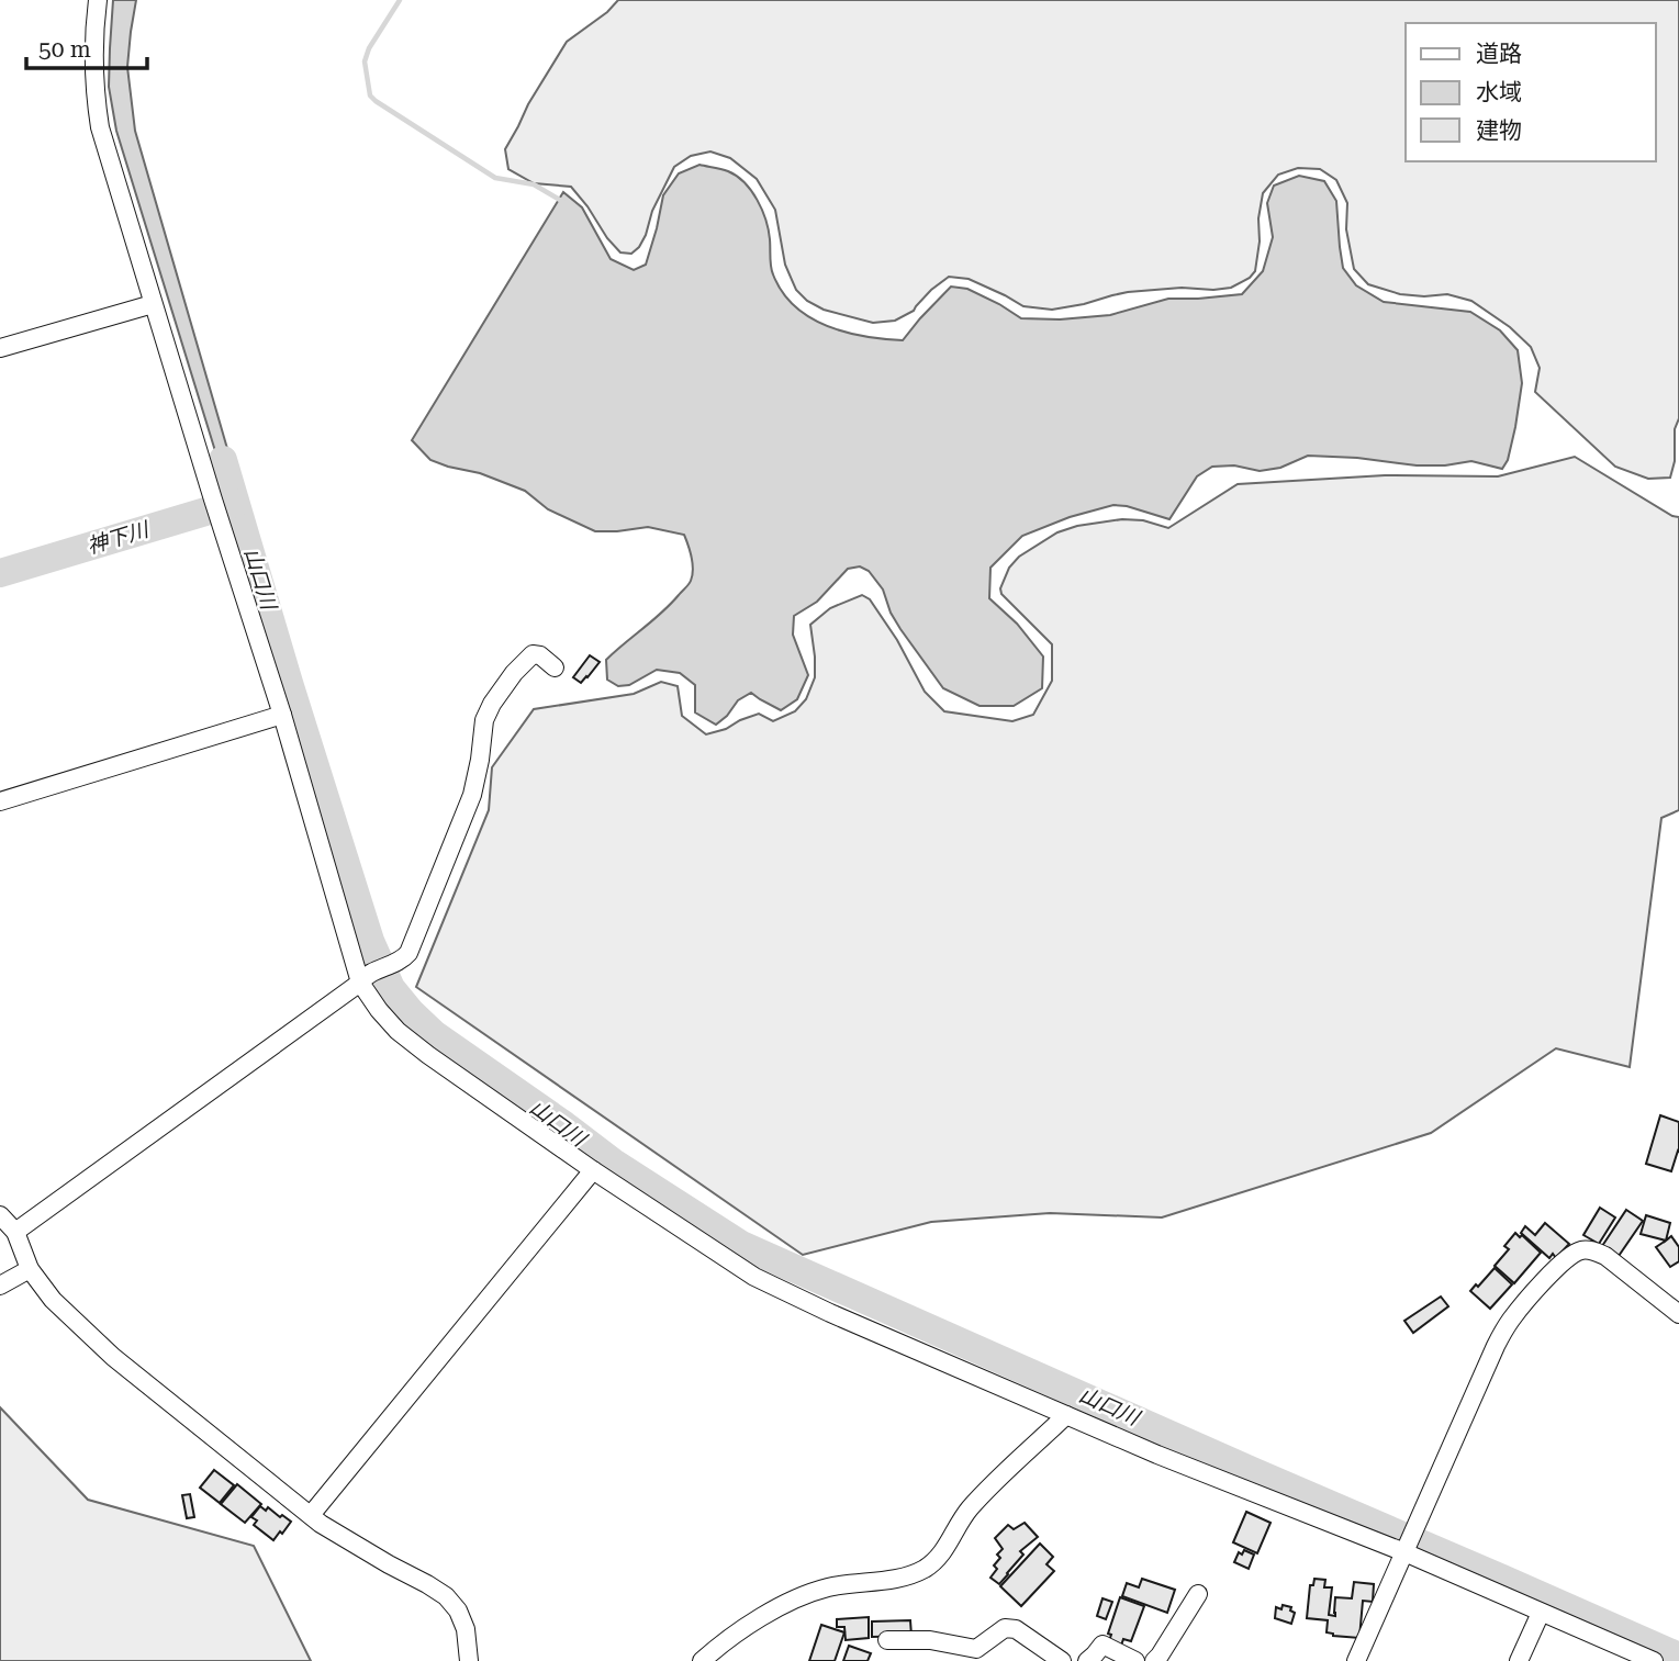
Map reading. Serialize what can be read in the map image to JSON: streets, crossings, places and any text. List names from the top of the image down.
{
  "water": ["神下川", "山口川"],
  "legend": ["道路", "水域", "建物"],
  "scale_bar": "50 m"
}
